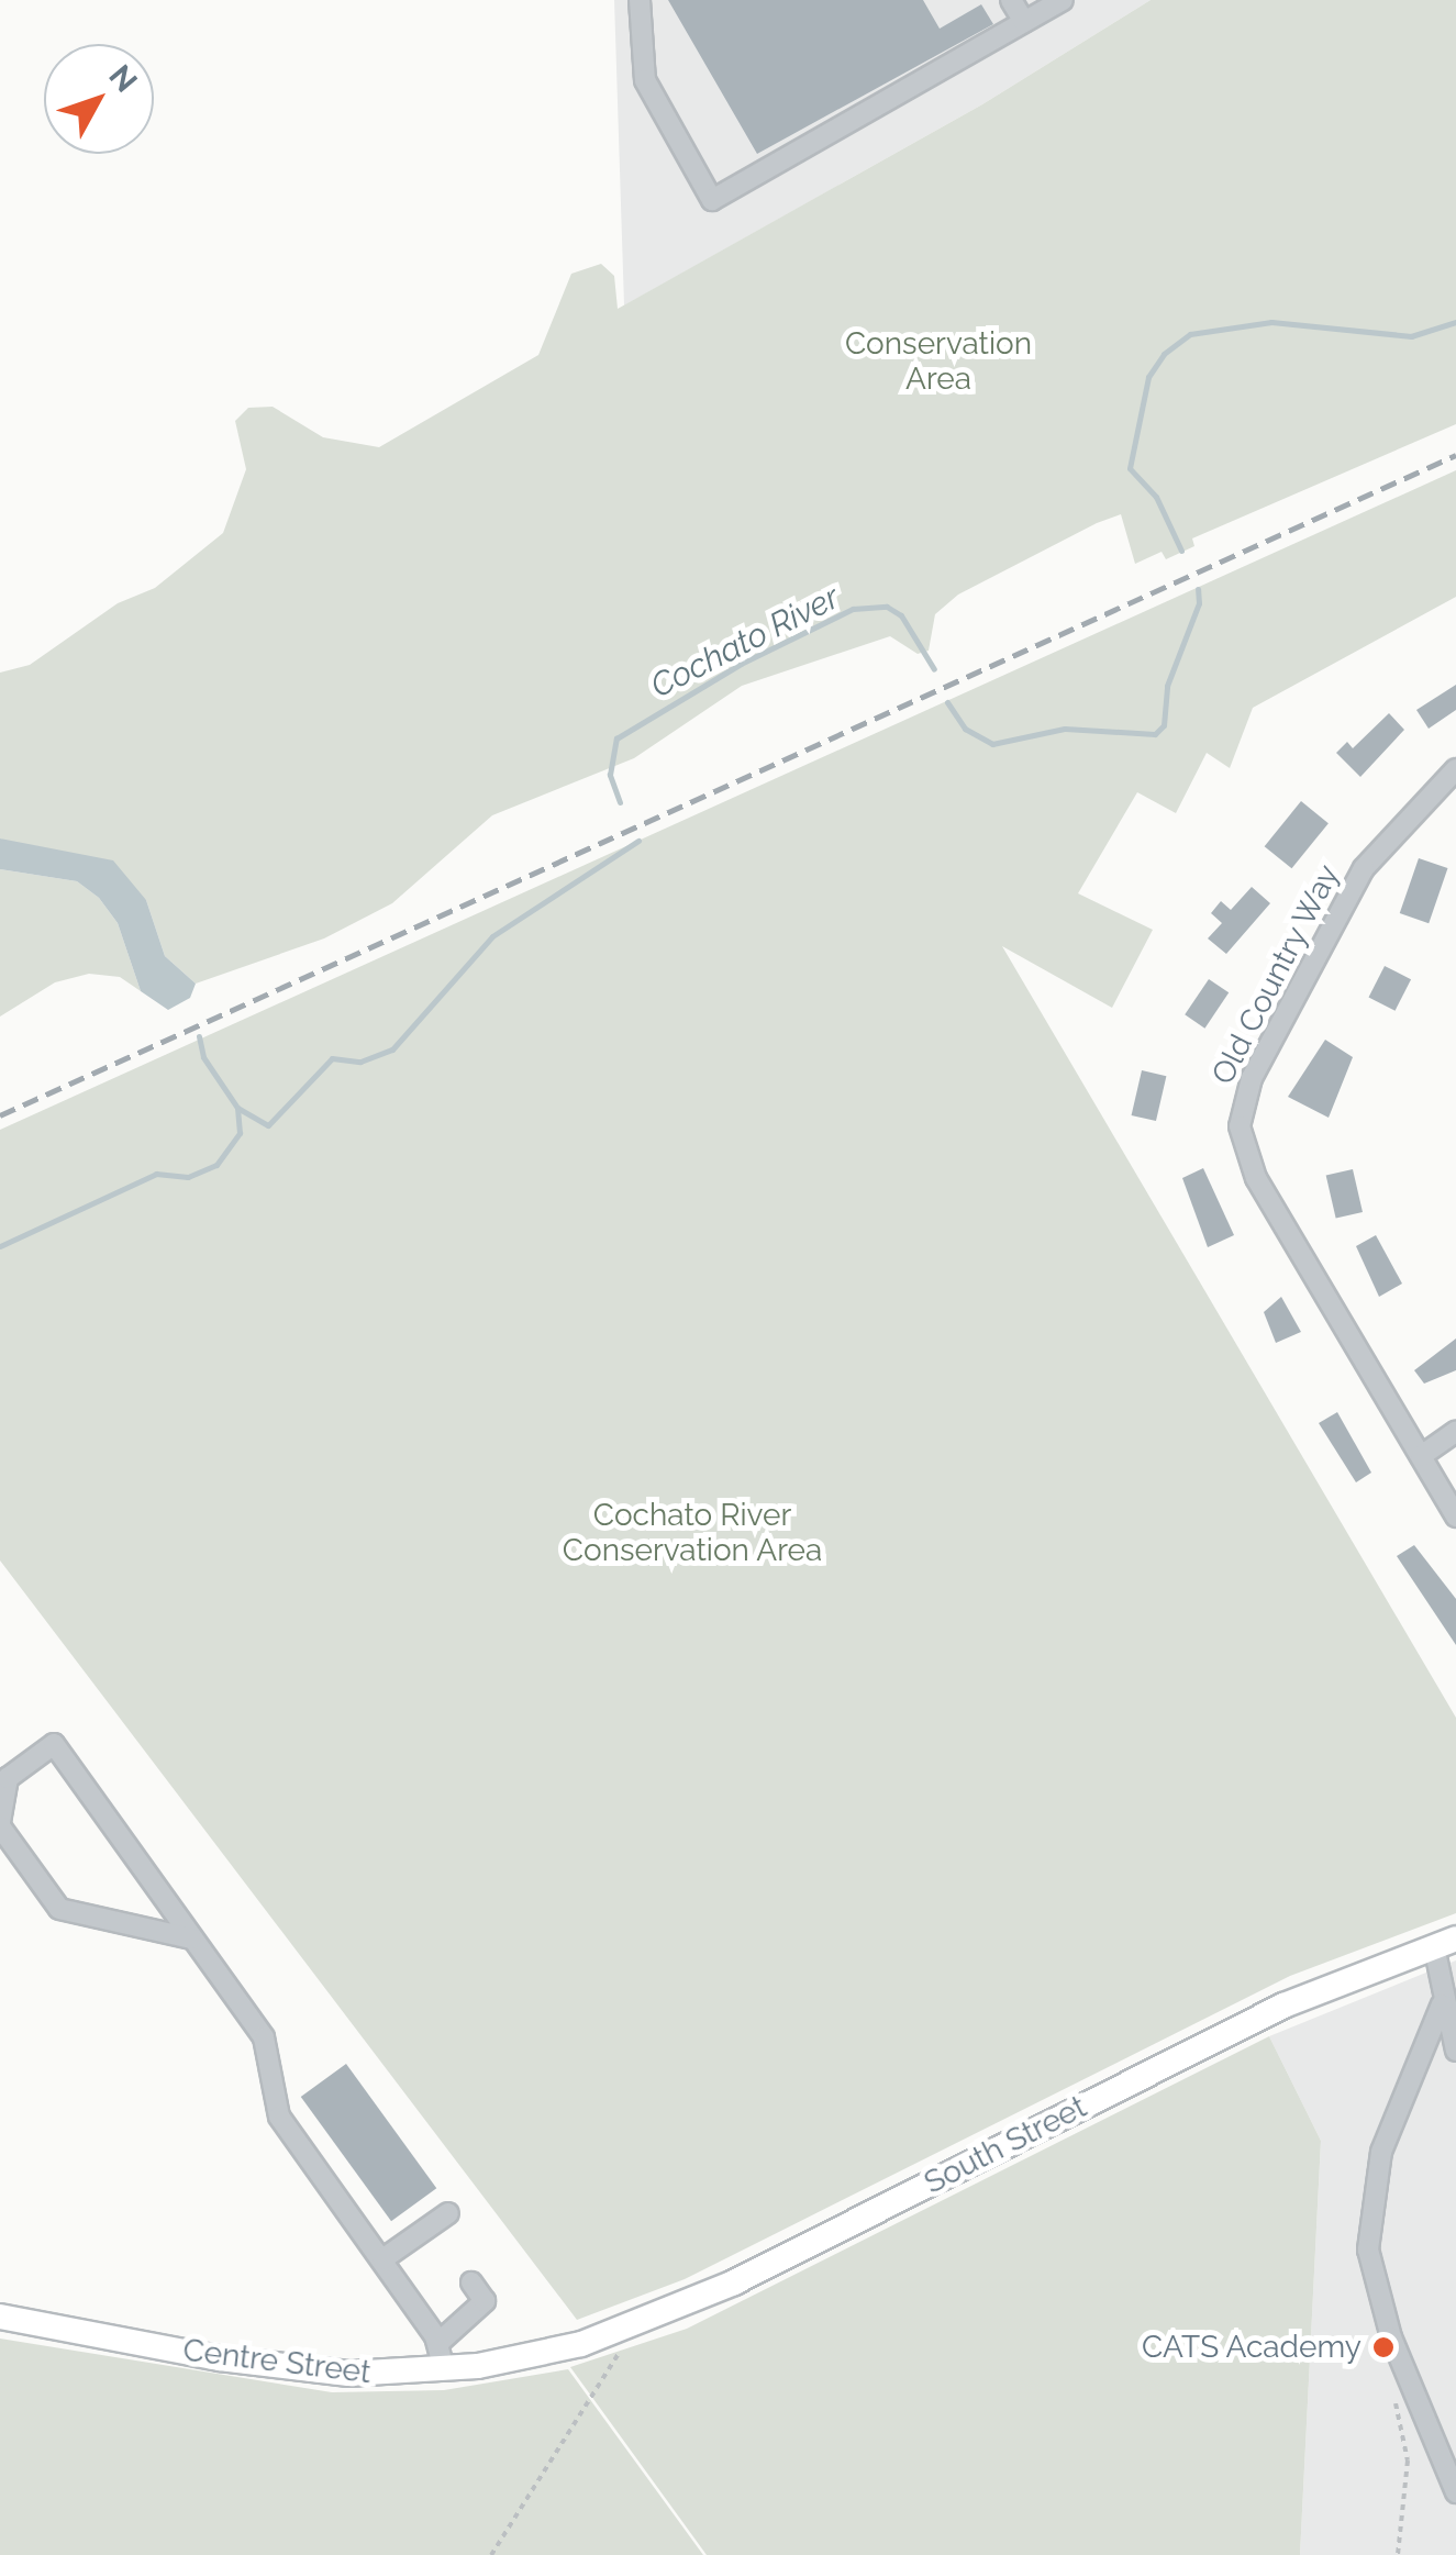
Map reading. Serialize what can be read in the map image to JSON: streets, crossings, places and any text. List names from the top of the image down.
{
  "streets": {
    "main road": ["South Street", "Centre Street"],
    "street": ["Old Country Way"]
  },
  "crossings": [
    ["South Street", "Centre Street"]
  ],
  "water": ["Cochato River"],
  "parks": ["Conservation Area", "Cochato River Conservation Area"],
  "places": ["CATS Academy"],
  "north": "top right"
}
